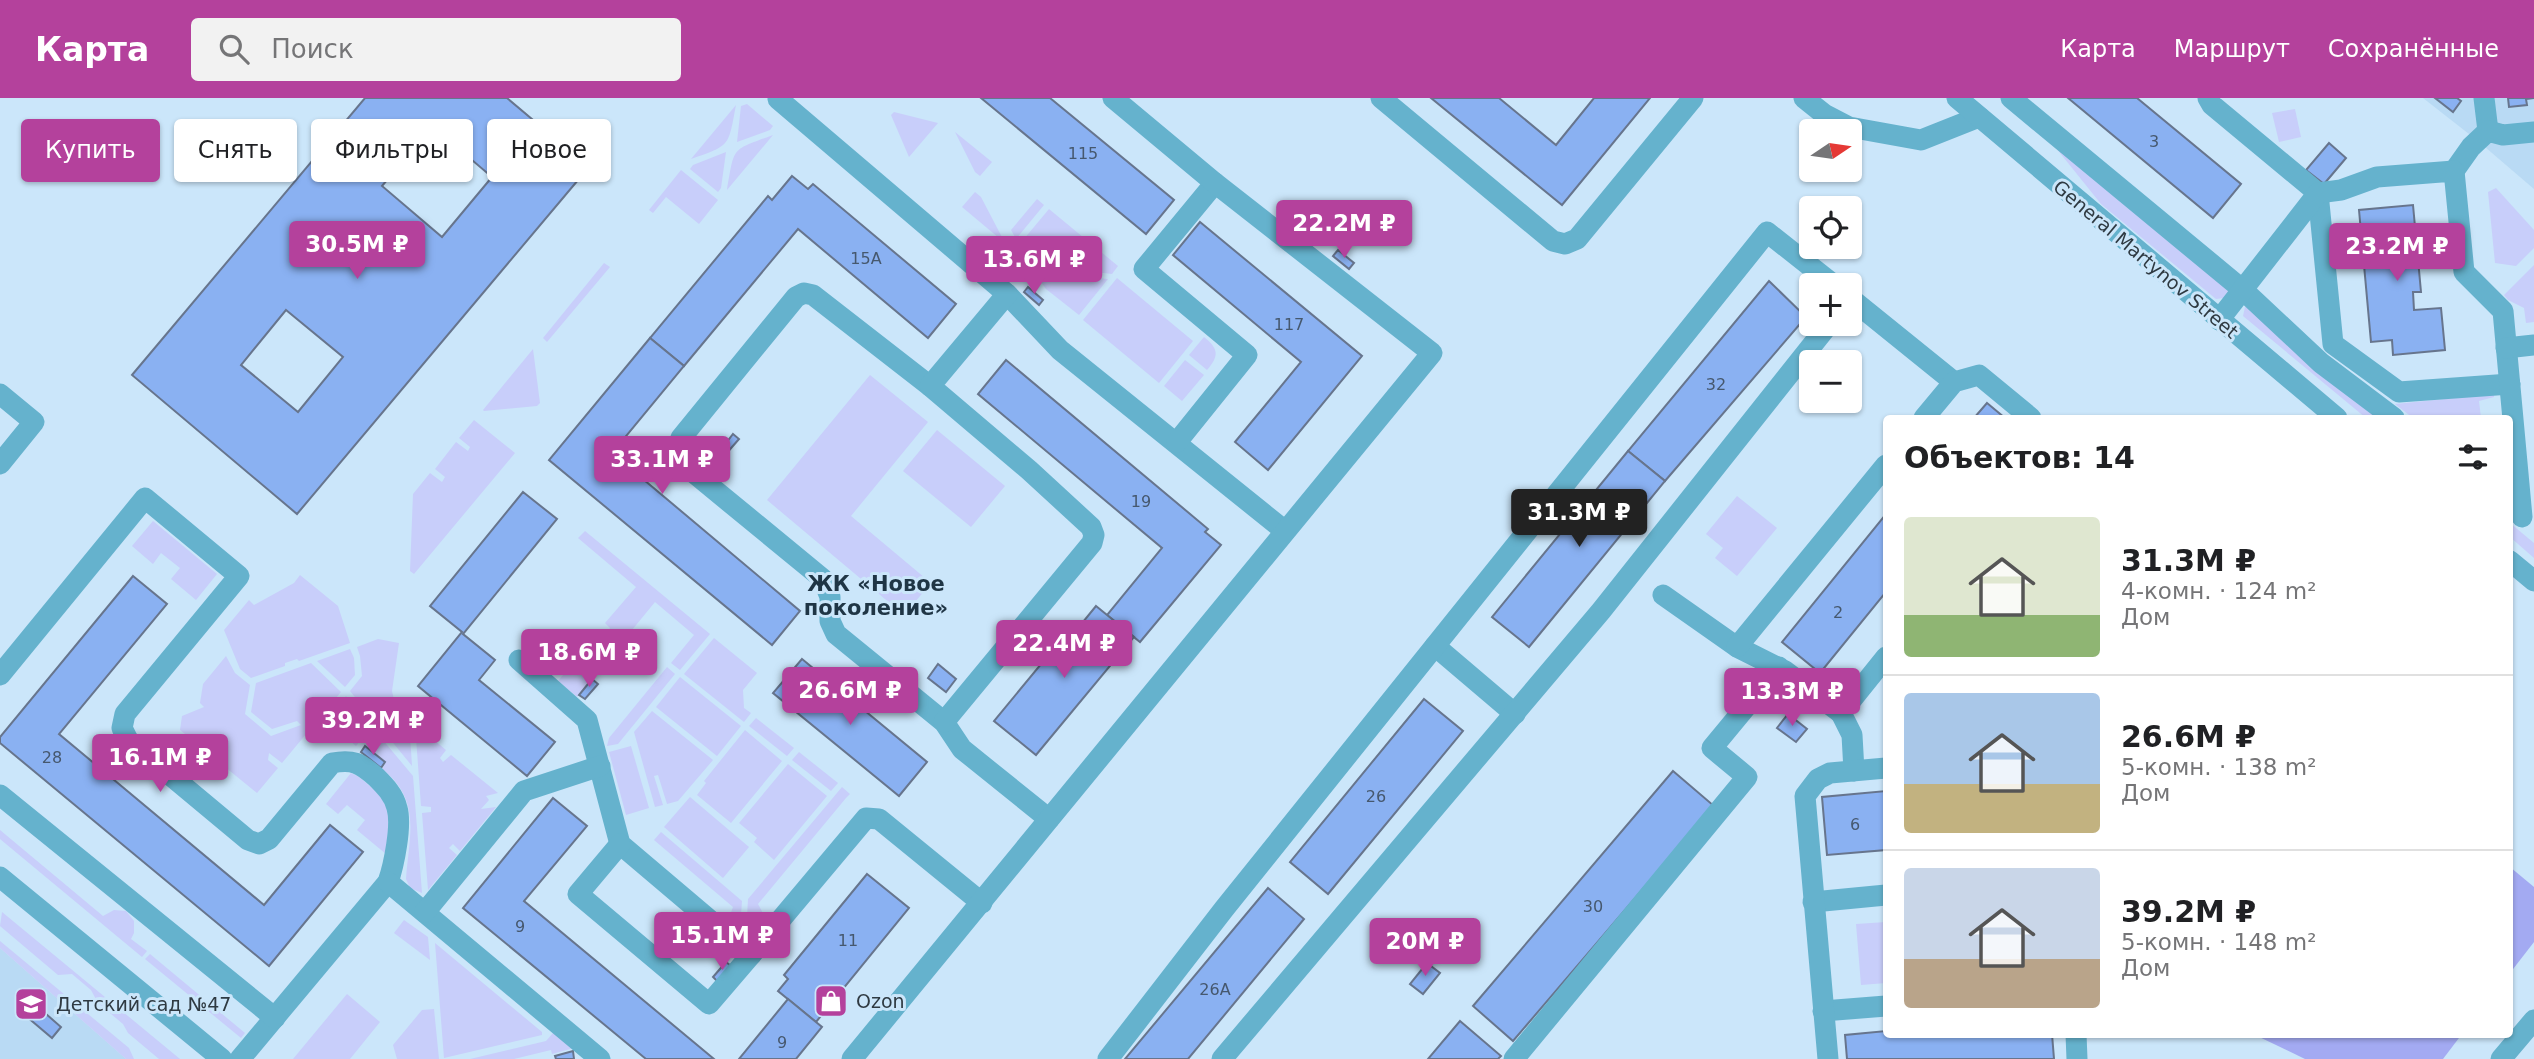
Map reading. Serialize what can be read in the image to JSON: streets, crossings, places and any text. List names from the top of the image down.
{
  "streets": {
    "street": ["General Martynov Street"]
  },
  "districts": ["ЖК «Новое поколение»"],
  "places": {
    "shop": ["Ozon"],
    "school or university": ["Детский сад №47"]
  },
  "house_numbers": [
    "3",
    "115",
    "15А",
    "117",
    "32",
    "19",
    "2",
    "28",
    "26",
    "6",
    "30",
    "9",
    "11",
    "26А",
    "9"
  ],
  "north": "right",
  "page": {
    "header": "Карта",
    "search": "Поиск",
    "nav": ["Карта", "Маршрут", "Сохранённые"],
    "map_buttons": ["+", "−"],
    "chip": [
      "Купить",
      "Снять",
      "Фильтры",
      "Новое"
    ],
    "price": [
      "22.2M ₽",
      "30.5M ₽",
      "23.2M ₽",
      "13.6M ₽",
      "33.1M ₽",
      "31.3M ₽",
      "22.4M ₽",
      "18.6M ₽",
      "26.6M ₽",
      "13.3M ₽",
      "39.2M ₽",
      "16.1M ₽",
      "15.1M ₽",
      "20M ₽"
    ],
    "heading": "Объектов: 14",
    "list": [
      {
        "name": "31.3M ₽",
        "note": "4-комн. · 124 m² · Дом"
      },
      {
        "name": "26.6M ₽",
        "note": "5-комн. · 138 m² · Дом"
      },
      {
        "name": "39.2M ₽",
        "note": "5-комн. · 148 m² · Дом"
      }
    ]
  }
}
